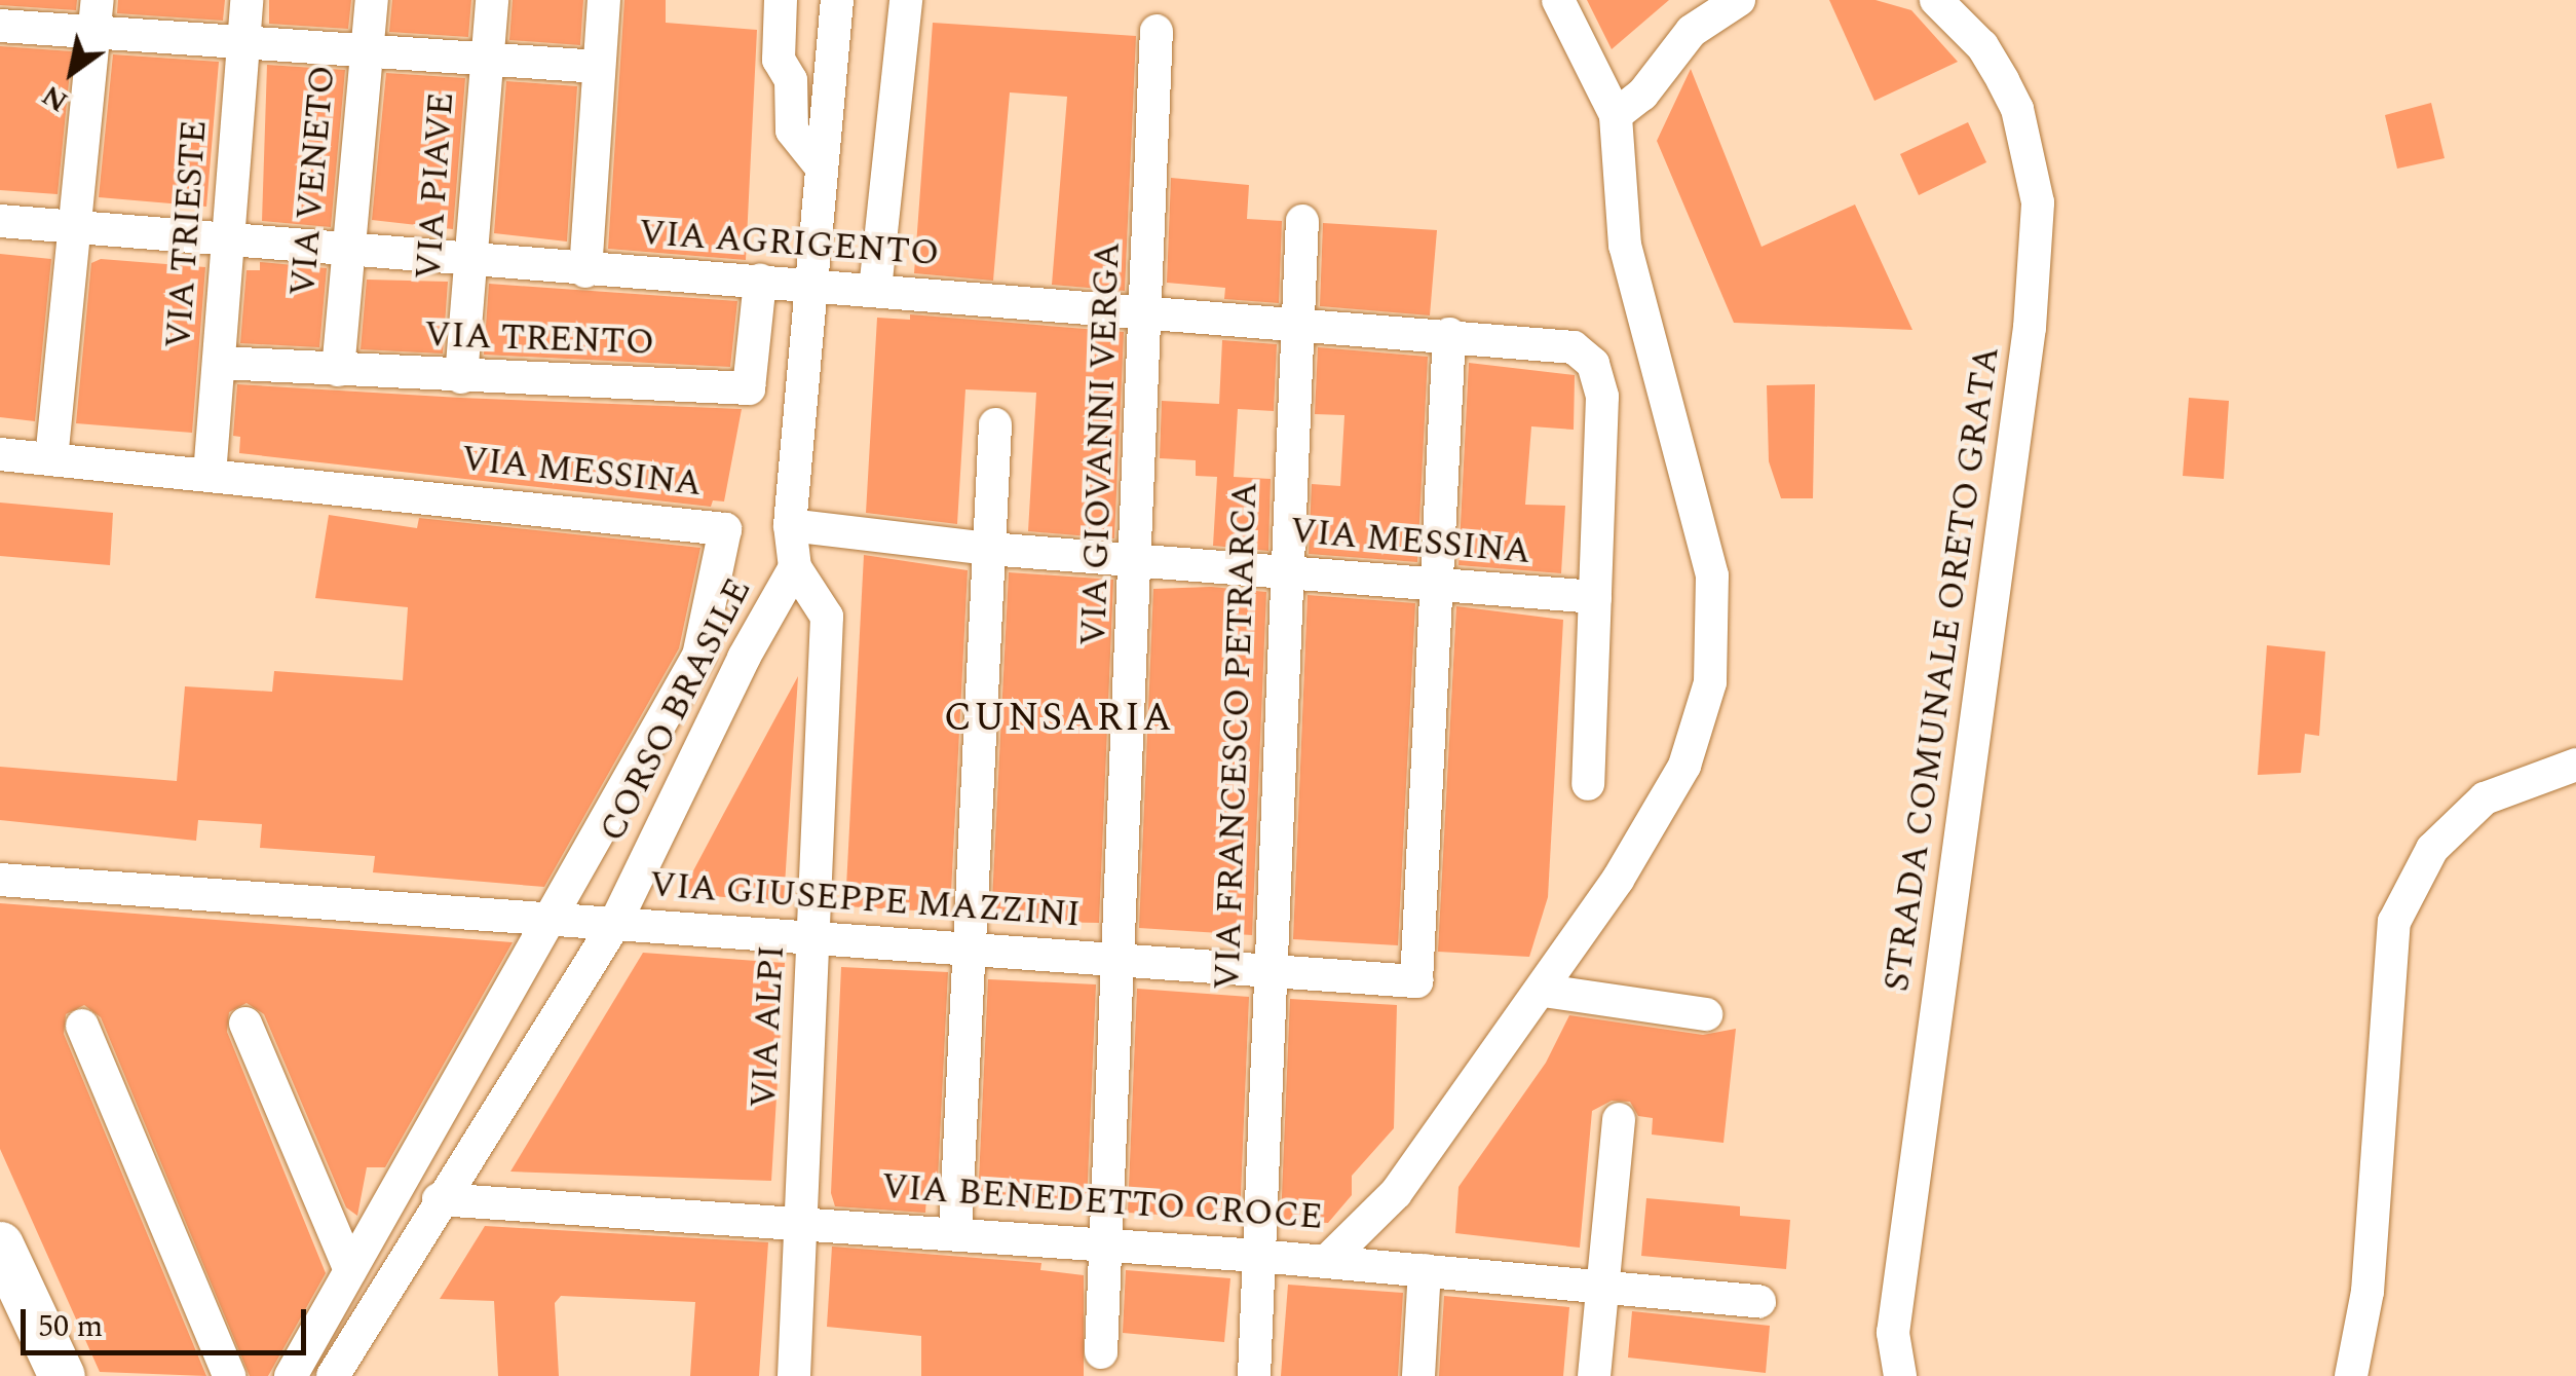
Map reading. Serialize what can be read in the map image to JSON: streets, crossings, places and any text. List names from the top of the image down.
{
  "streets": {
    "street": [
      "VIA VENETO",
      "VIA PIAVE",
      "VIA TRIESTE",
      "VIA AGRIGENTO",
      "VIA TRENTO",
      "VIA GIOVANNI VERGA",
      "VIA MESSINA",
      "STRADA COMUNALE ORETO GRATA",
      "CORSO BRASILE",
      "VIA FRANCESCO PETRARCA",
      "VIA GIUSEPPE MAZZINI",
      "VIA ALPI",
      "VIA BENEDETTO CROCE"
    ]
  },
  "crossings": [
    ["VIA VENETO", "VIA AGRIGENTO"],
    ["VIA VENETO", "VIA TRENTO"],
    ["VIA PIAVE", "VIA AGRIGENTO"],
    ["VIA PIAVE", "VIA TRENTO"],
    ["VIA TRIESTE", "VIA AGRIGENTO"],
    ["VIA TRIESTE", "VIA TRENTO"],
    ["VIA TRIESTE", "VIA MESSINA"],
    ["VIA AGRIGENTO", "VIA TRENTO"],
    ["VIA AGRIGENTO", "VIA GIOVANNI VERGA"],
    ["VIA AGRIGENTO", "VIA MESSINA"],
    ["VIA AGRIGENTO", "CORSO BRASILE"],
    ["VIA AGRIGENTO", "VIA FRANCESCO PETRARCA"],
    ["VIA GIOVANNI VERGA", "VIA MESSINA"],
    ["VIA GIOVANNI VERGA", "VIA GIUSEPPE MAZZINI"],
    ["VIA GIOVANNI VERGA", "VIA BENEDETTO CROCE"],
    ["VIA MESSINA", "CORSO BRASILE"],
    ["VIA MESSINA", "VIA FRANCESCO PETRARCA"],
    ["VIA MESSINA", "VIA GIUSEPPE MAZZINI"],
    ["CORSO BRASILE", "VIA GIUSEPPE MAZZINI"],
    ["CORSO BRASILE", "VIA ALPI"],
    ["CORSO BRASILE", "VIA BENEDETTO CROCE"],
    ["VIA FRANCESCO PETRARCA", "VIA GIUSEPPE MAZZINI"],
    ["VIA FRANCESCO PETRARCA", "VIA BENEDETTO CROCE"],
    ["VIA GIUSEPPE MAZZINI", "VIA ALPI"],
    ["VIA ALPI", "VIA BENEDETTO CROCE"]
  ],
  "districts": ["CUNSARIA"],
  "scale_bar": "50 m",
  "north": "bottom left"
}
